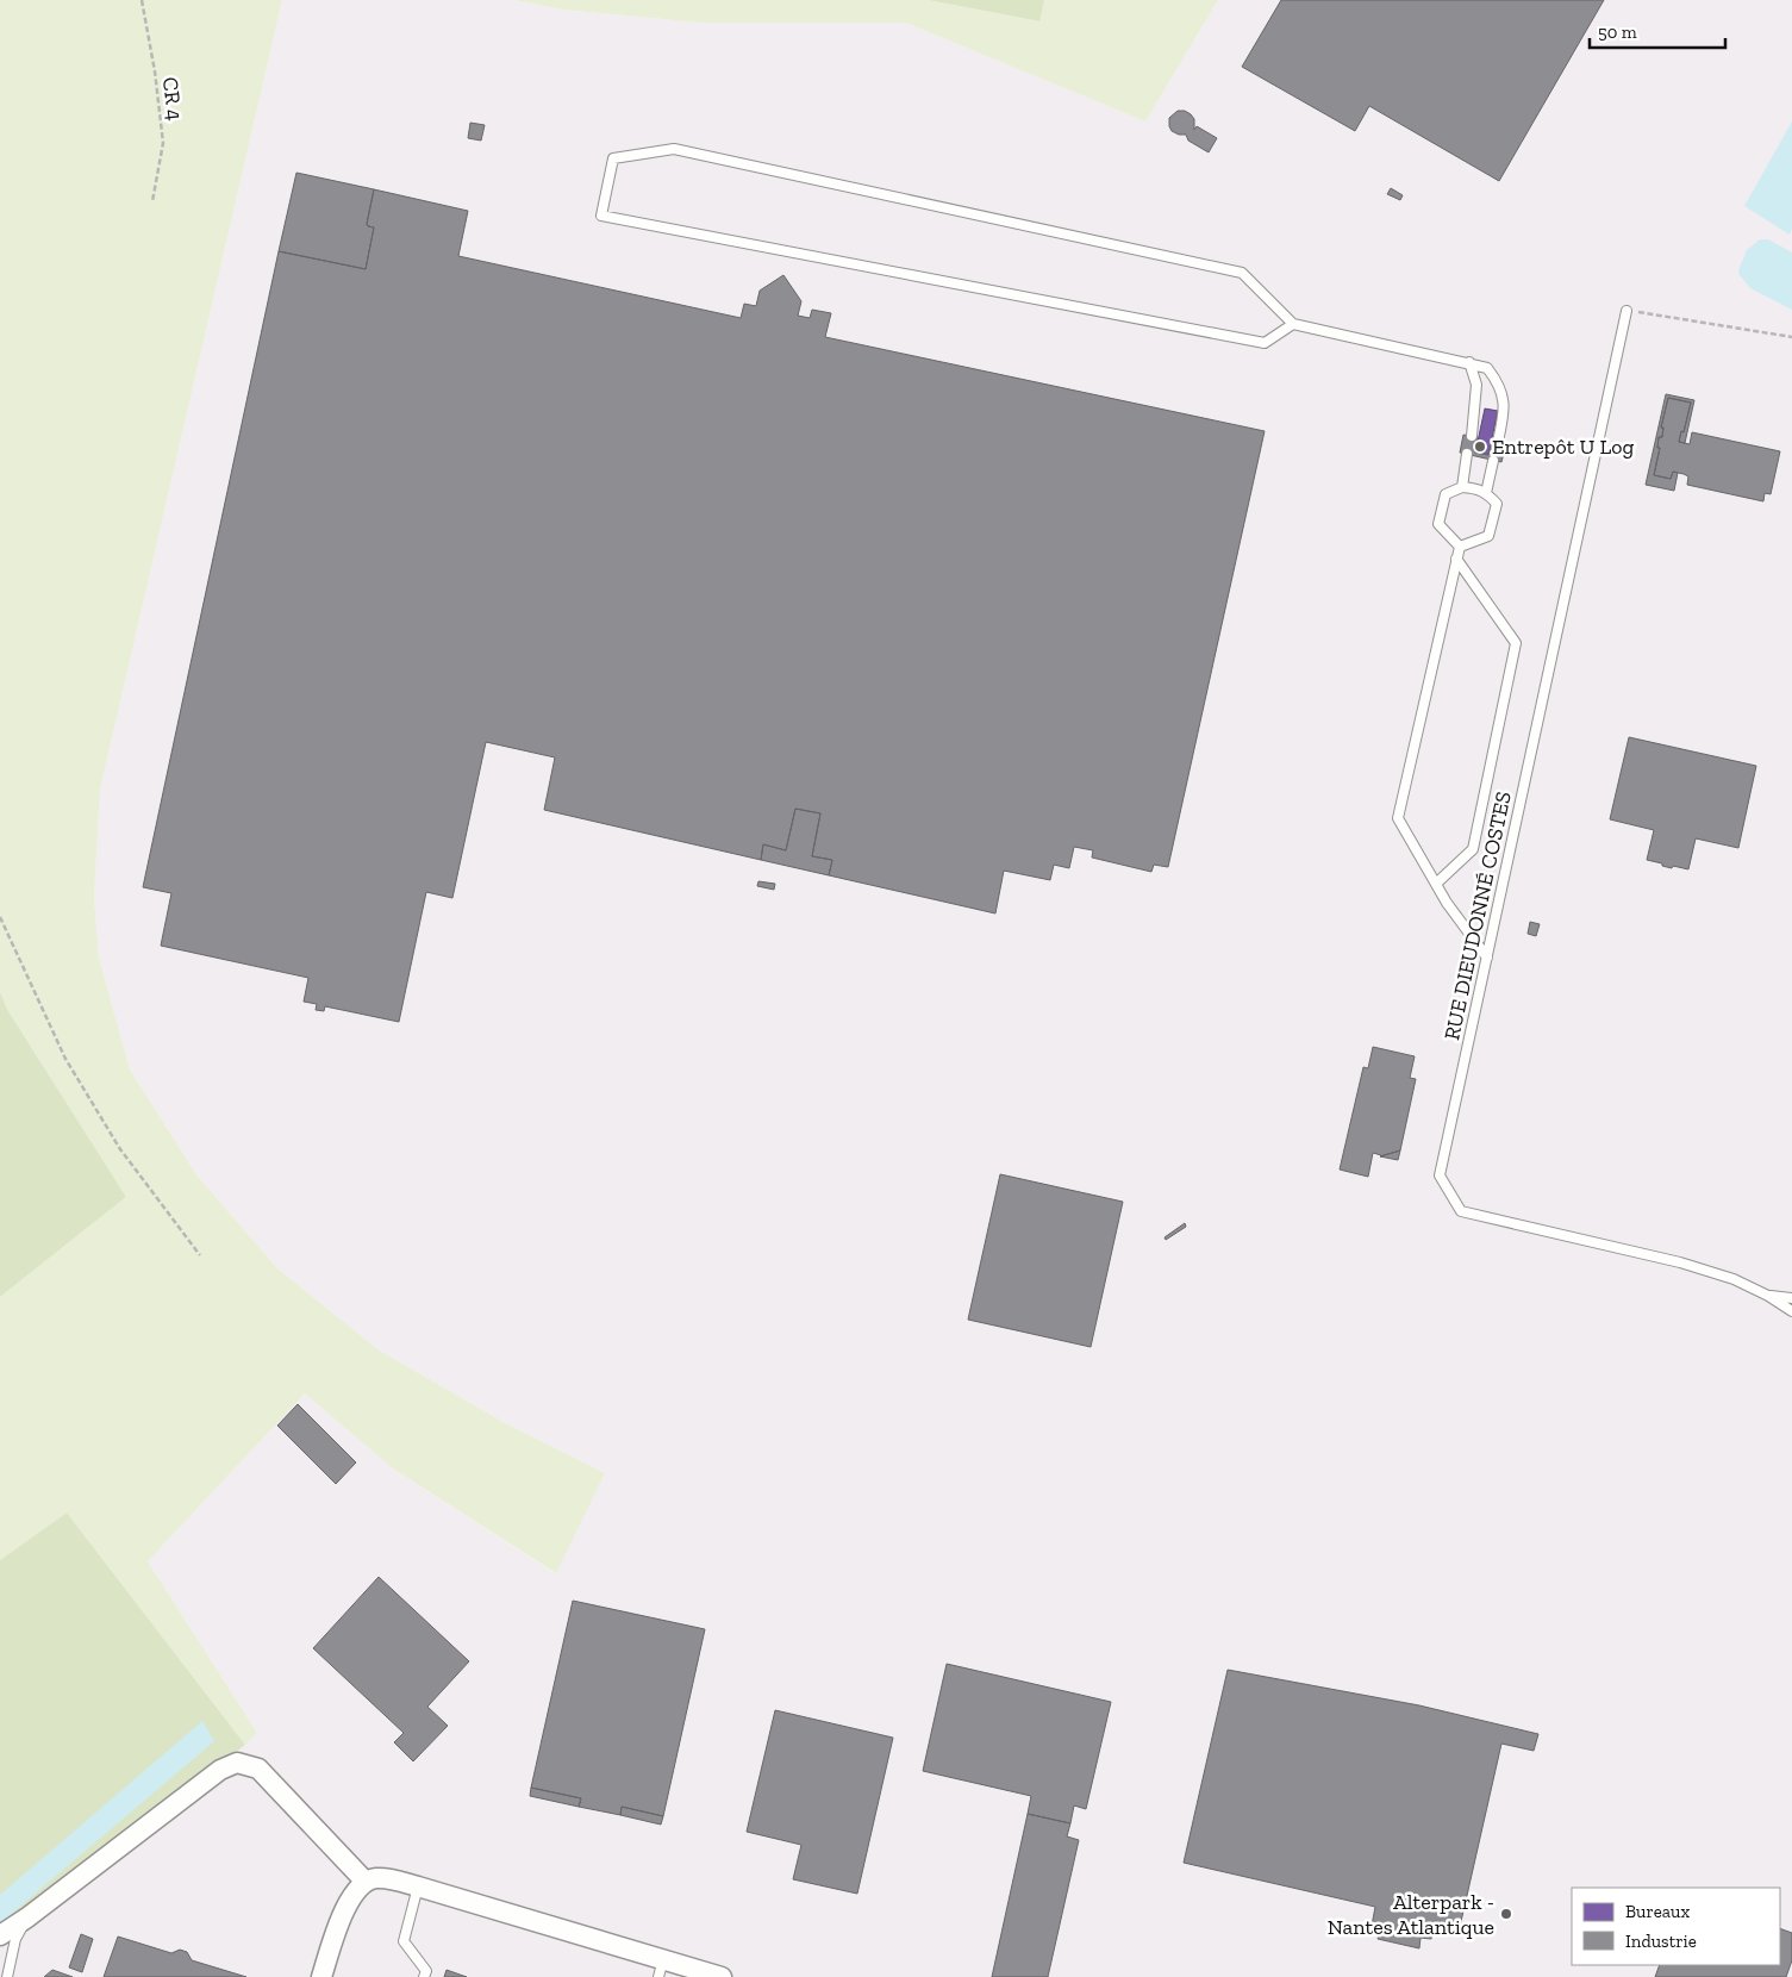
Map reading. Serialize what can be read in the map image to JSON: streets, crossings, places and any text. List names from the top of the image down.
{
  "streets": {
    "lane": ["RUE DIEUDONNÉ COSTES"],
    "path": ["CR 4"]
  },
  "places": ["Entrepôt U Log", "Alterpark - Nantes Atlantique"],
  "legend": ["Bureaux", "Industrie"],
  "scale_bar": "50 m"
}
